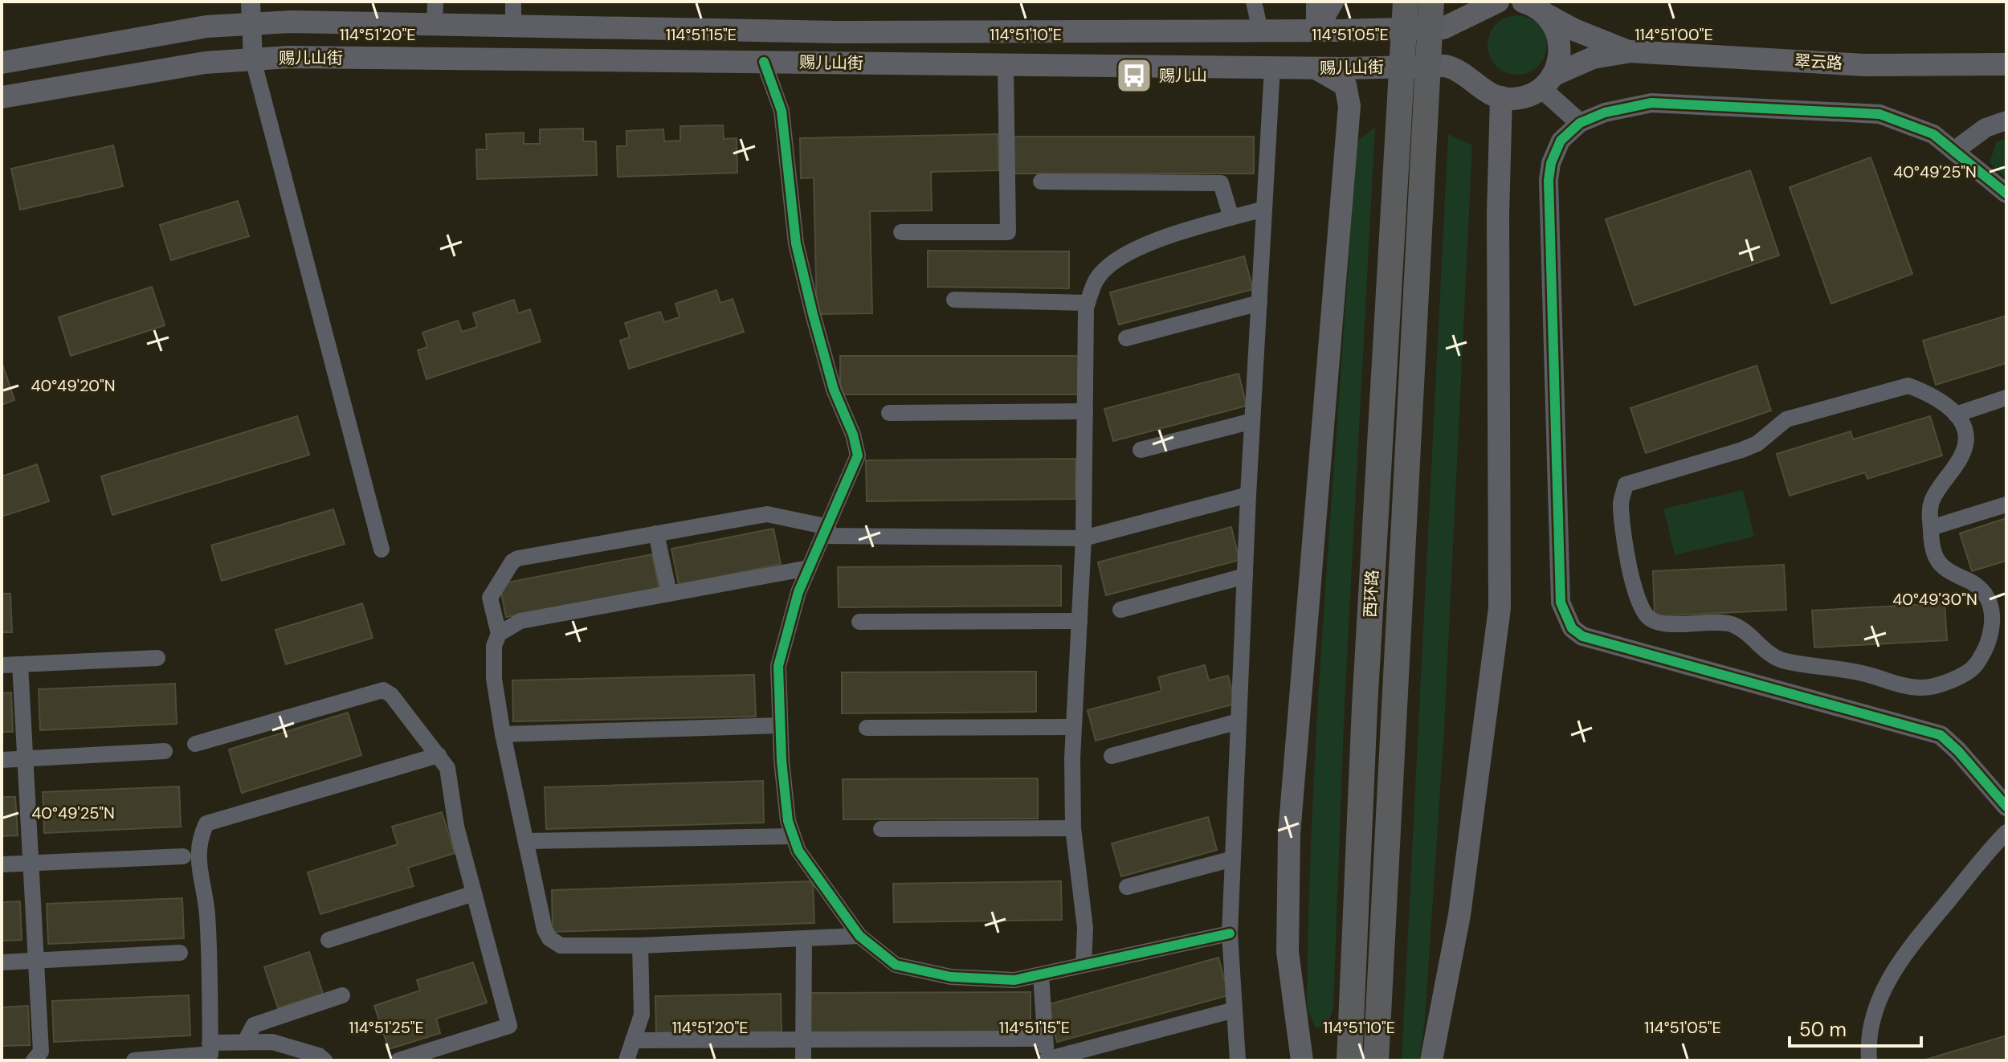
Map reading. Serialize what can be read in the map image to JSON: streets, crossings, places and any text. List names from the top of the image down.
{
  "streets": {
    "highway": ["西环路"],
    "main road": ["赐儿山街", "翠云路"]
  },
  "places": {
    "bus stop": ["赐儿山"]
  },
  "scale_bar": "50 m",
  "coordinates": [
    "114°51'20\"E",
    "114°51'15\"E",
    "114°51'10\"E",
    "114°51'05\"E",
    "114°51'00\"E",
    "40°49'25\"N",
    "40°49'20\"N",
    "40°49'30\"N",
    "114°51'25\"E"
  ]
}
